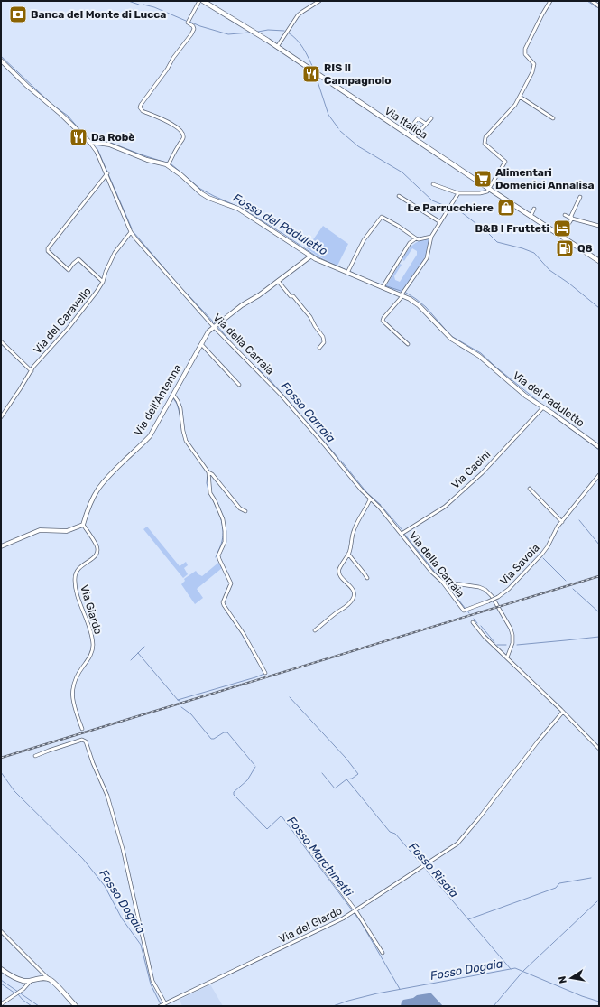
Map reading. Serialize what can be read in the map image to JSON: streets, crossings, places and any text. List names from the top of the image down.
{
  "streets": {
    "main road": ["Via Italica"],
    "street": [
      "Via del Caravello",
      "Via della Carraia",
      "Via del Paduletto",
      "Via dell'Antenna",
      "Via Cacini",
      "Via Savoia",
      "Via Giardo",
      "Via del Giardo"
    ]
  },
  "crossings": [
    ["Via del Caravello", "Via della Carraia"],
    ["Via della Carraia", "Via del Paduletto"],
    ["Via della Carraia", "Via dell'Antenna"],
    ["Via della Carraia", "Via Cacini"],
    ["Via della Carraia", "Via Savoia"],
    ["Via del Paduletto", "Via dell'Antenna"],
    ["Via del Paduletto", "Via Cacini"],
    ["Via dell'Antenna", "Via Giardo"]
  ],
  "water": [
    "Fosso del Paduletto",
    "Fosso Carraia",
    "Fosso Marchinetti",
    "Fosso Risaia",
    "Fosso Dogaia"
  ],
  "places": {
    "bank": ["Banca del Monte di Lucca"],
    "restaurant": ["RIS Il Campagnolo", "Da Robè"],
    "supermarket": ["Alimentari Domenici Annalisa"],
    "shop": ["Le Parrucchiere"],
    "hotel": ["B&B I Frutteti"],
    "fuel station": ["Q8"]
  },
  "north": "left"
}
